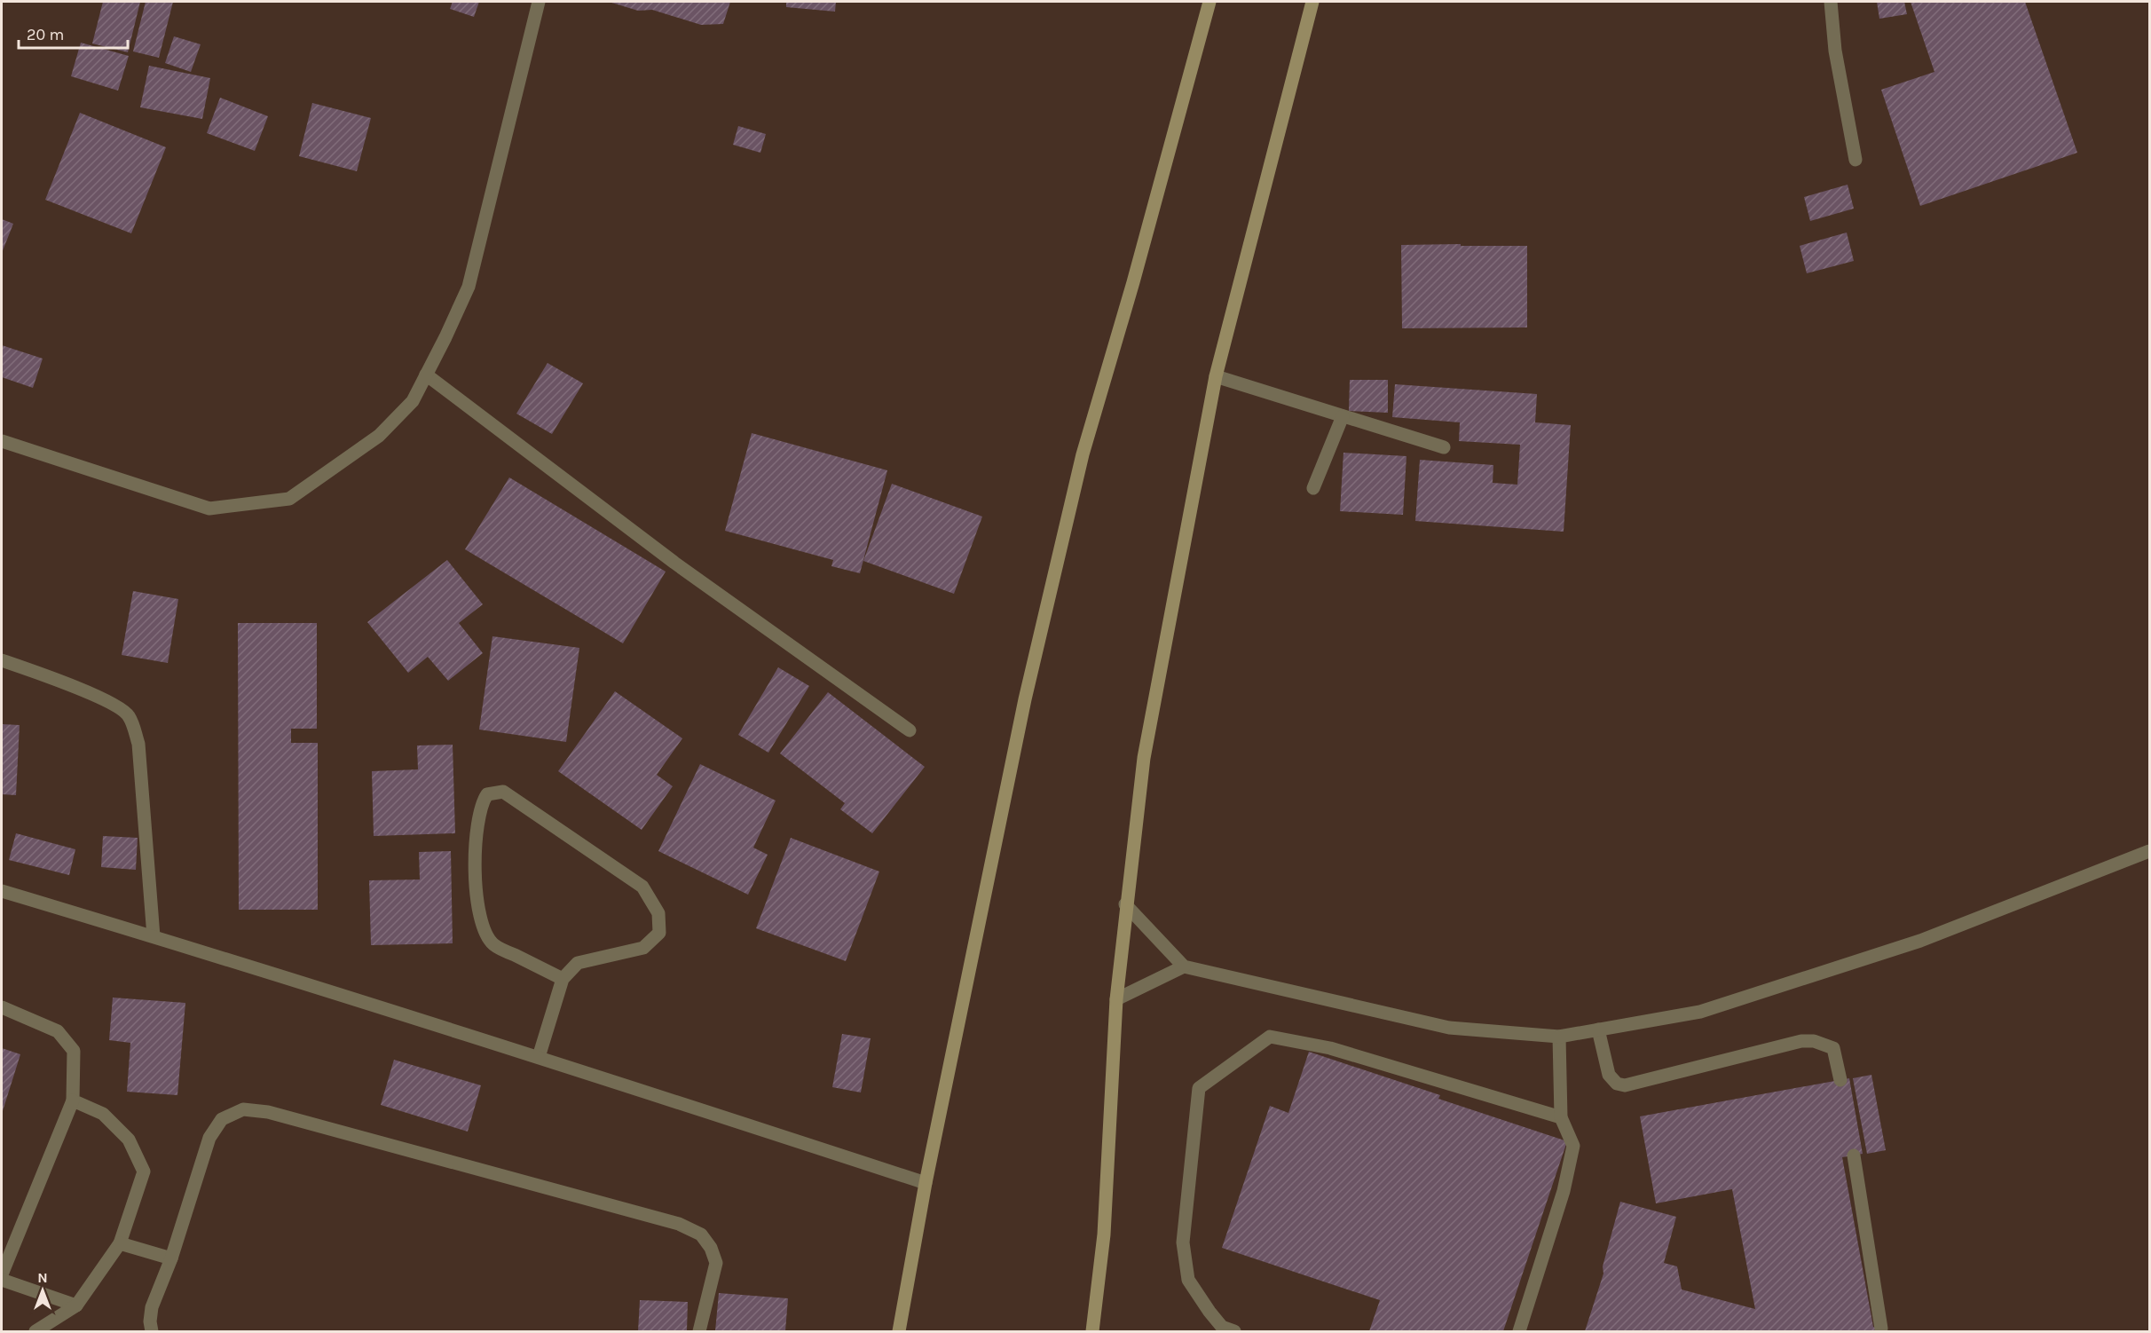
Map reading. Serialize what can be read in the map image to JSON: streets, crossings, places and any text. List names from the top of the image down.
{
  "scale_bar": "20 m",
  "north": "top"
}
